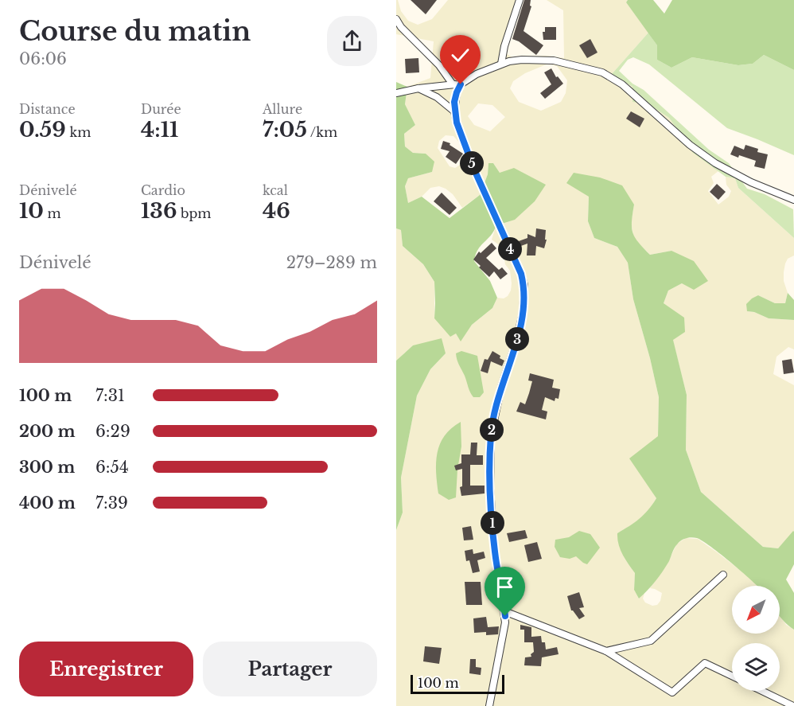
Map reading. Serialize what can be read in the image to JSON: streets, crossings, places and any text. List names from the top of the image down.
{
  "scale_bar": "100 m",
  "north": "bottom left",
  "page": {
    "heading": ["Course du matin", "06:06"],
    "stats": [
      ["Distance", "0.59 km"],
      ["Durée", "4:11"],
      ["Allure", "7:05 /km"],
      ["Dénivelé", "10 m"],
      ["Cardio", "136 bpm"],
      ["kcal", "46"]
    ],
    "pins": [
      "5",
      "4",
      "3",
      "2",
      "1"
    ],
    "chart": ["Dénivelé", "279–289 m"],
    "list": [
      {
        "name": "100 m",
        "note": "7:31"
      },
      {
        "name": "200 m",
        "note": "6:29"
      },
      {
        "name": "300 m",
        "note": "6:54"
      },
      {
        "name": "400 m",
        "note": "7:39"
      }
    ],
    "buttons": ["Enregistrer", "Partager"],
    "scale": "100 m"
  }
}
